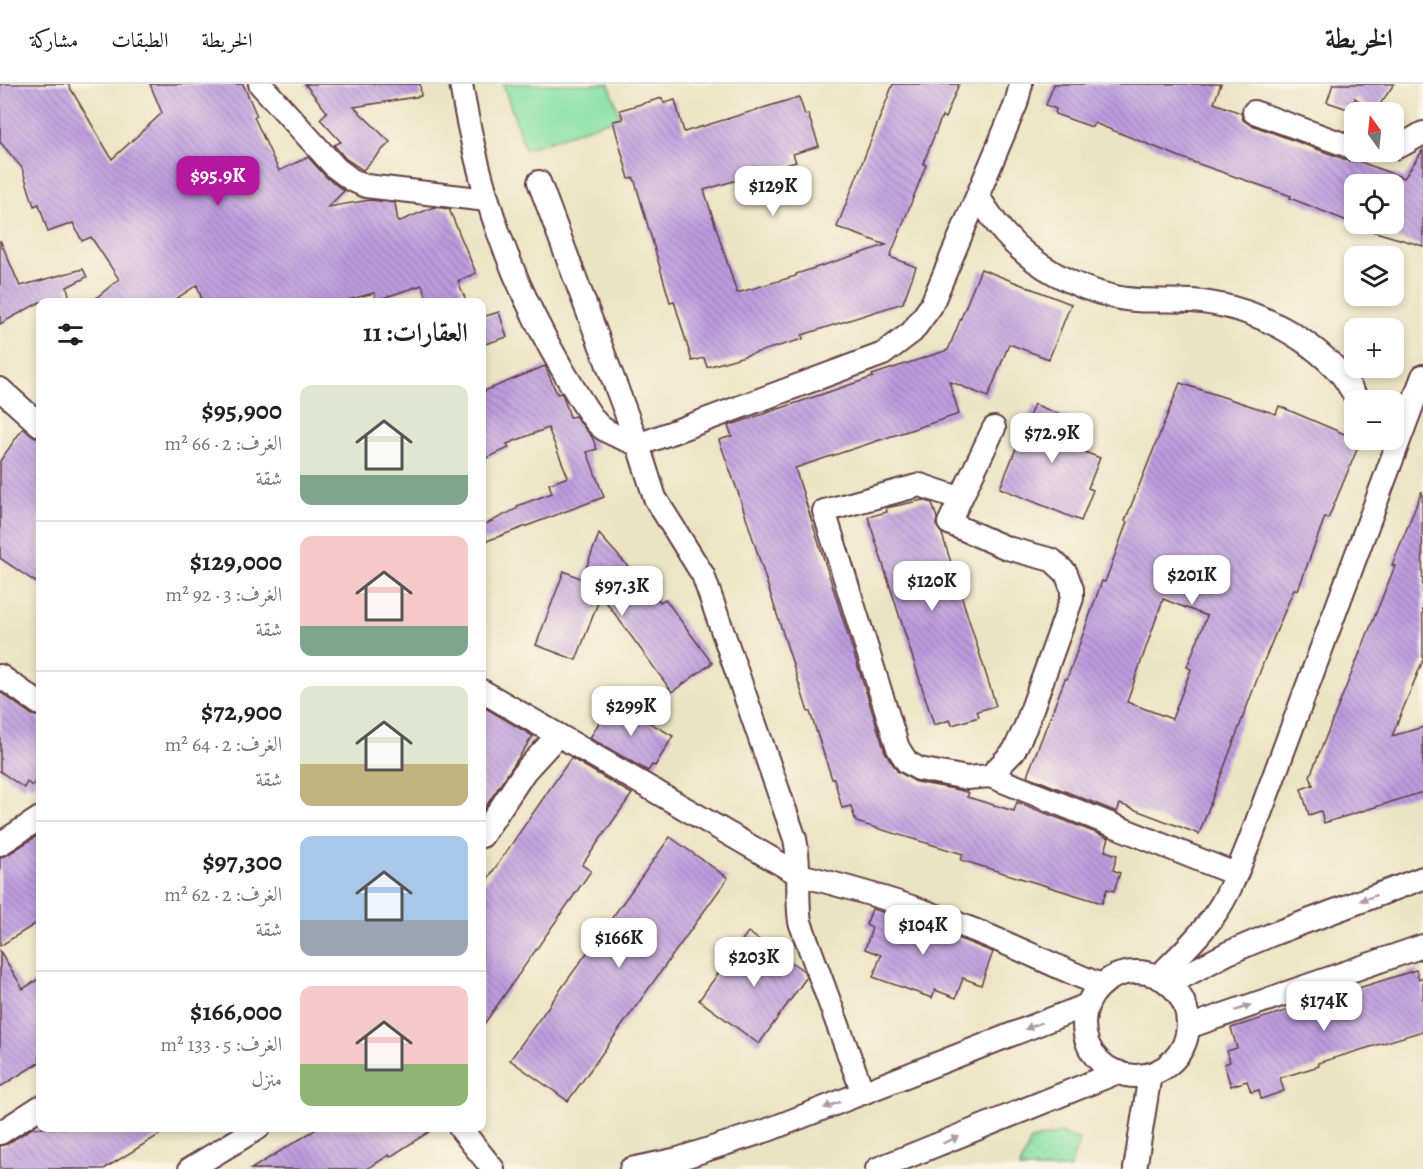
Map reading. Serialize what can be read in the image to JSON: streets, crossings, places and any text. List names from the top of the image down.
{
  "north": "top",
  "page": {
    "header": "الخريطة",
    "nav": ["الخريطة", "الطبقات", "مشاركة"],
    "map_buttons": ["+", "−"],
    "price": [
      "$95.9K",
      "$129K",
      "$72.9K",
      "$201K",
      "$120K",
      "$97.3K",
      "$299K",
      "$104K",
      "$166K",
      "$203K",
      "$174K"
    ],
    "heading": "العقارات: 11",
    "list": [
      {
        "name": "$95,900",
        "note": "الغرف: 2 · 66 m² · شقة"
      },
      {
        "name": "$129,000",
        "note": "الغرف: 3 · 92 m² · شقة"
      },
      {
        "name": "$72,900",
        "note": "الغرف: 2 · 64 m² · شقة"
      },
      {
        "name": "$97,300",
        "note": "الغرف: 2 · 62 m² · شقة"
      },
      {
        "name": "$166,000",
        "note": "الغرف: 5 · 133 m² · منزل"
      }
    ]
  }
}
